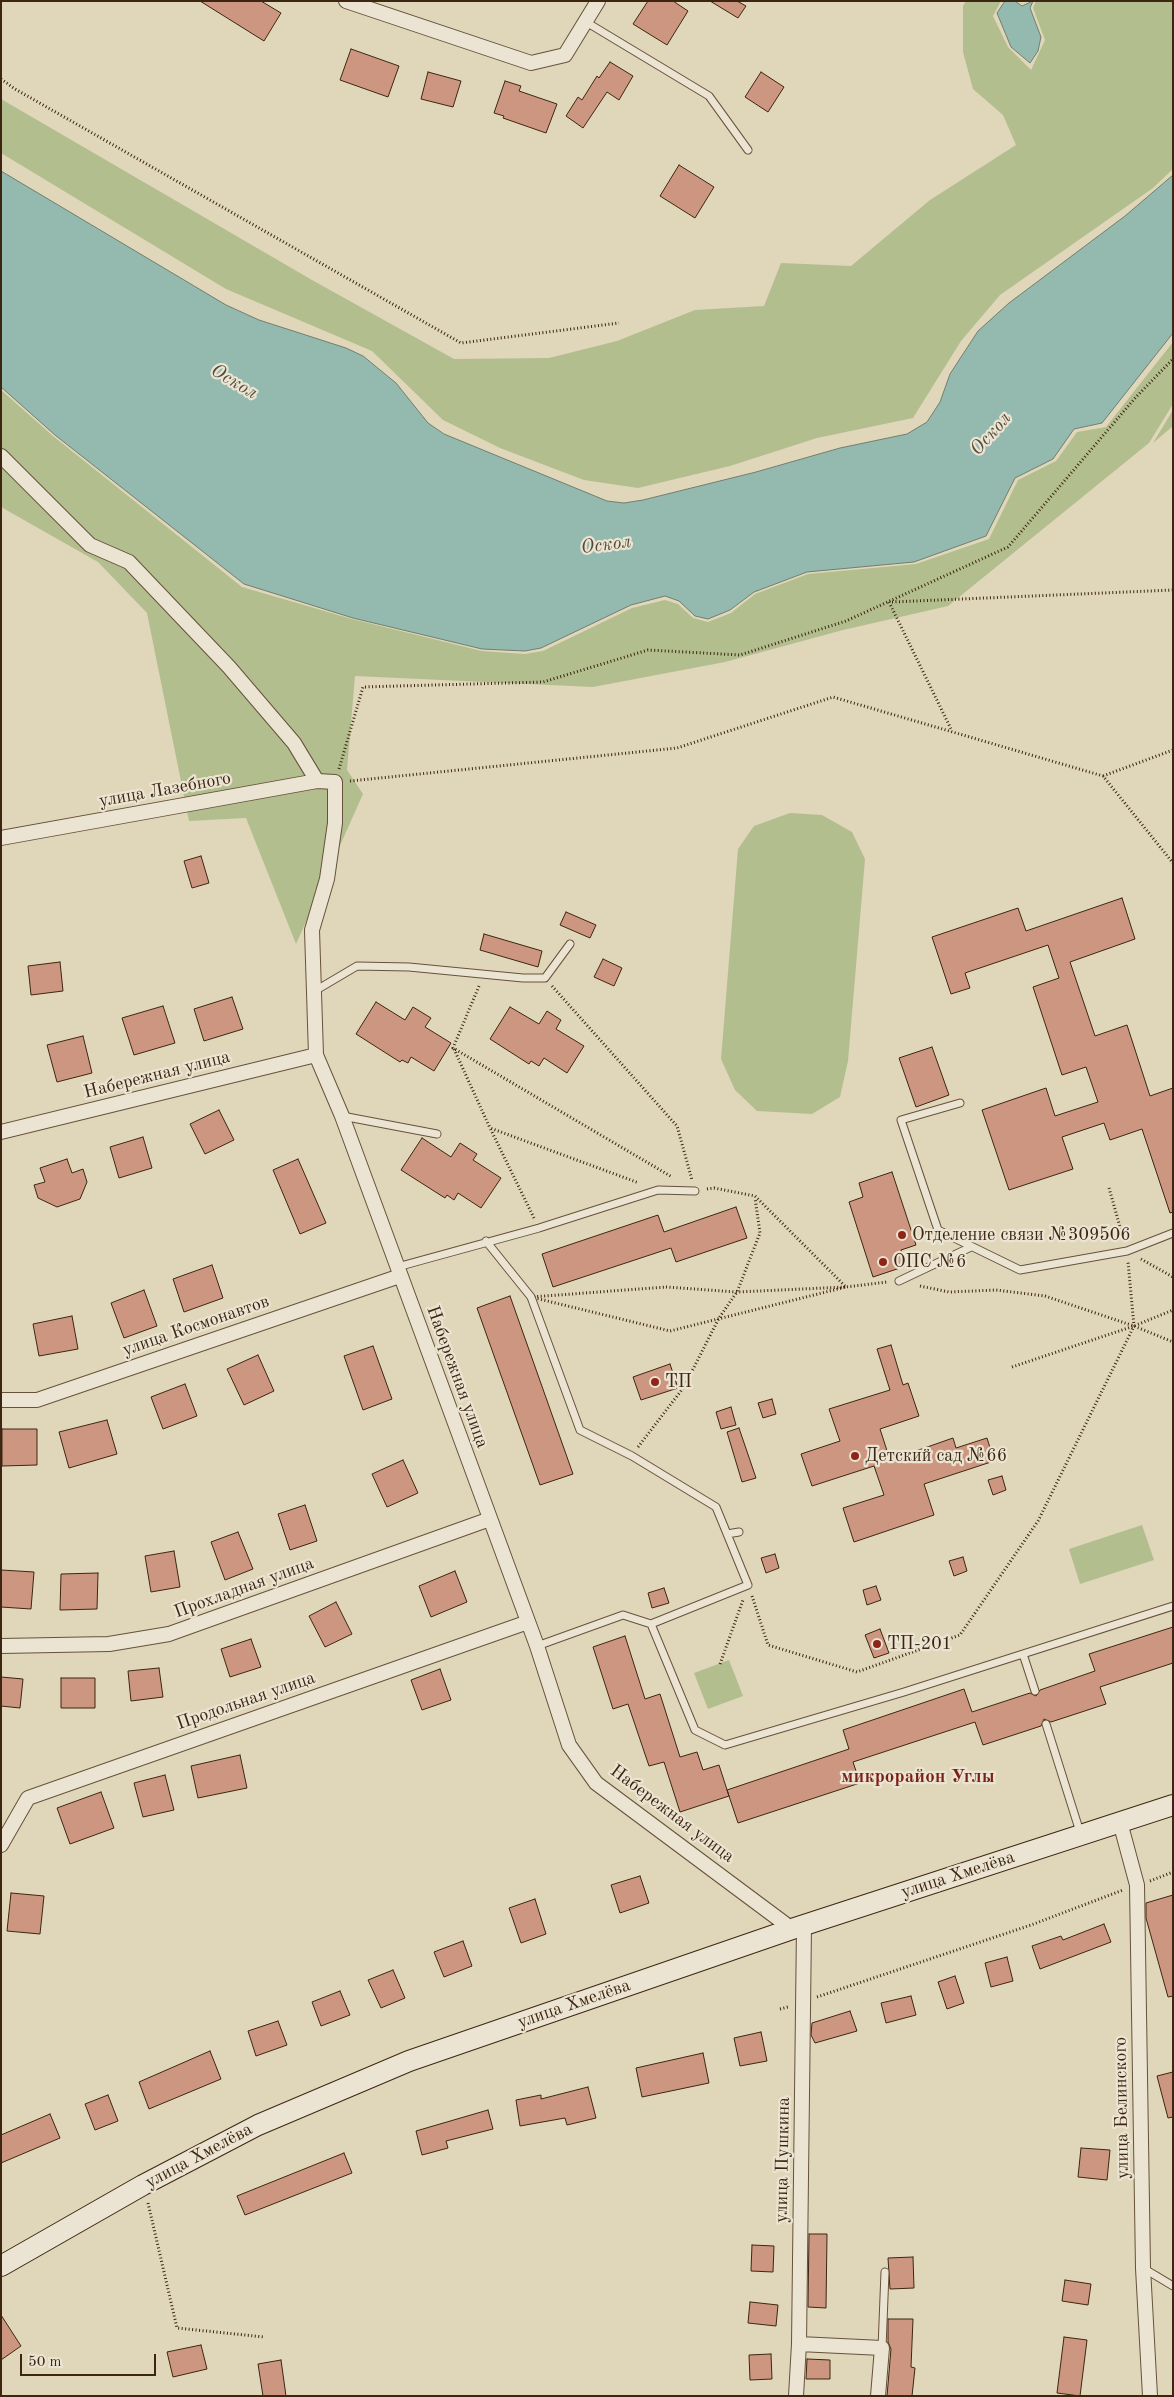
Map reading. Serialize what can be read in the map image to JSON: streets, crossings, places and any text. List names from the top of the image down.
{
  "streets": {
    "main road": ["улица Хмелёва"],
    "street": [
      "улица Лазебного",
      "Набережная улица",
      "улица Космонавтов",
      "Прохладная улица",
      "Продольная улица",
      "улица Белинского",
      "улица Пушкина"
    ]
  },
  "crossings": [
    ["Набережная улица", "улица Космонавтов"],
    ["Набережная улица", "Прохладная улица"],
    ["Набережная улица", "Продольная улица"],
    ["Набережная улица", "улица Хмелёва"],
    ["Набережная улица", "улица Пушкина"],
    ["улица Хмелёва", "улица Белинского"],
    ["улица Хмелёва", "улица Пушкина"]
  ],
  "districts": ["микрорайон Углы"],
  "water": ["Оскол"],
  "places": [
    "Отделение связи №309506",
    "ОПС №6",
    "ТП",
    "Детский сад №66",
    "ТП-201"
  ],
  "scale_bar": "50 m"
}
